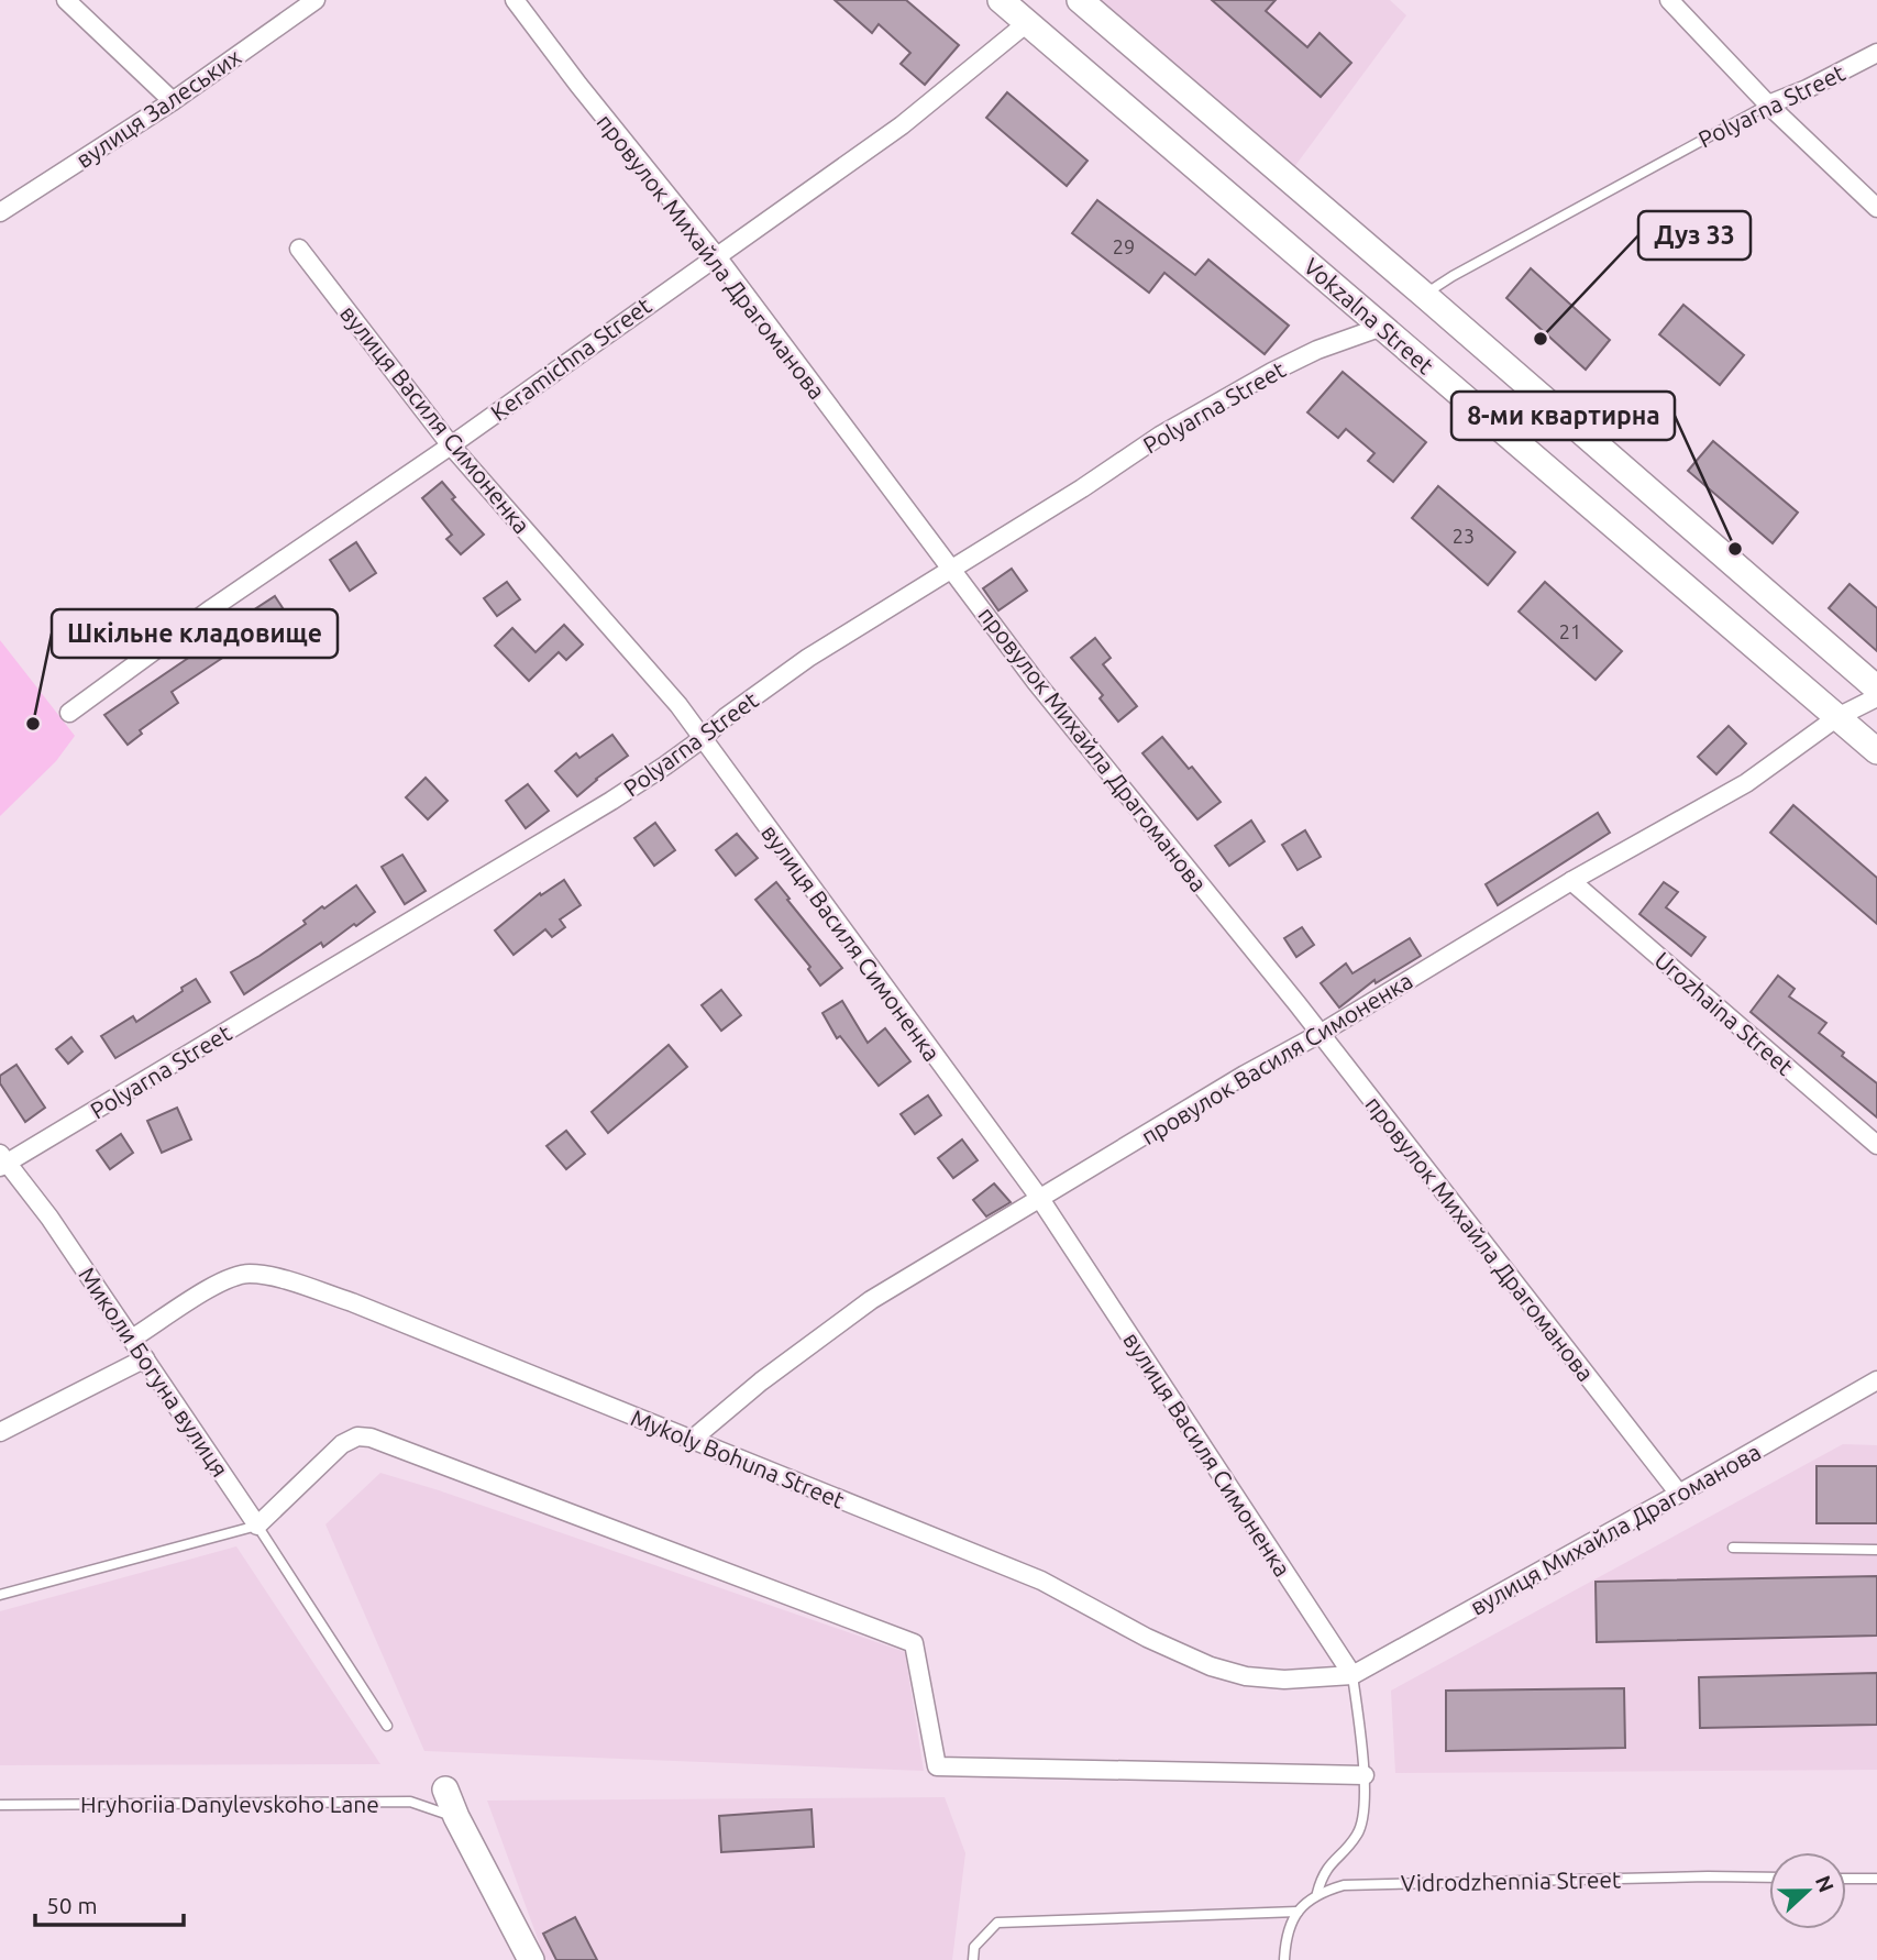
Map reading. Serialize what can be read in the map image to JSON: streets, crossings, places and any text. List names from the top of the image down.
{
  "streets": {
    "street": [
      "Polyarna Street",
      "вулиця Залеських",
      "провулок Михайла Драгоманова",
      "Vokzalna Street",
      "Keramichna Street",
      "вулиця Василя Симоненка",
      "Urozhaina Street",
      "провулок Василя Симоненка",
      "Миколи Богуна вулиця",
      "Mykoly Bohuna Street",
      "вулиця Михайла Драгоманова"
    ],
    "lane": ["Hryhoriia Danylevskoho Lane", "Vidrodzhennia Street"]
  },
  "crossings": [
    ["Polyarna Street", "провулок Михайла Драгоманова"],
    ["Polyarna Street", "Vokzalna Street"],
    ["Polyarna Street", "вулиця Василя Симоненка"],
    ["провулок Михайла Драгоманова", "Keramichna Street"],
    ["провулок Михайла Драгоманова", "провулок Василя Симоненка"],
    ["провулок Михайла Драгоманова", "вулиця Михайла Драгоманова"],
    ["Vokzalna Street", "Keramichna Street"],
    ["Vokzalna Street", "провулок Василя Симоненка"],
    ["Keramichna Street", "вулиця Василя Симоненка"],
    ["вулиця Василя Симоненка", "провулок Василя Симоненка"],
    ["вулиця Василя Симоненка", "Mykoly Bohuna Street"],
    ["вулиця Василя Симоненка", "вулиця Михайла Драгоманова"],
    ["Urozhaina Street", "провулок Василя Симоненка"],
    ["провулок Василя Симоненка", "Mykoly Bohuna Street"],
    ["Миколи Богуна вулиця", "Mykoly Bohuna Street"],
    ["Mykoly Bohuna Street", "вулиця Михайла Драгоманова"]
  ],
  "places": ["Дуз 33", "8-ми квартирна", "Шкільне кладовище"],
  "house_numbers": ["29", "23", "21"],
  "scale_bar": "50 m",
  "north": "right"
}
